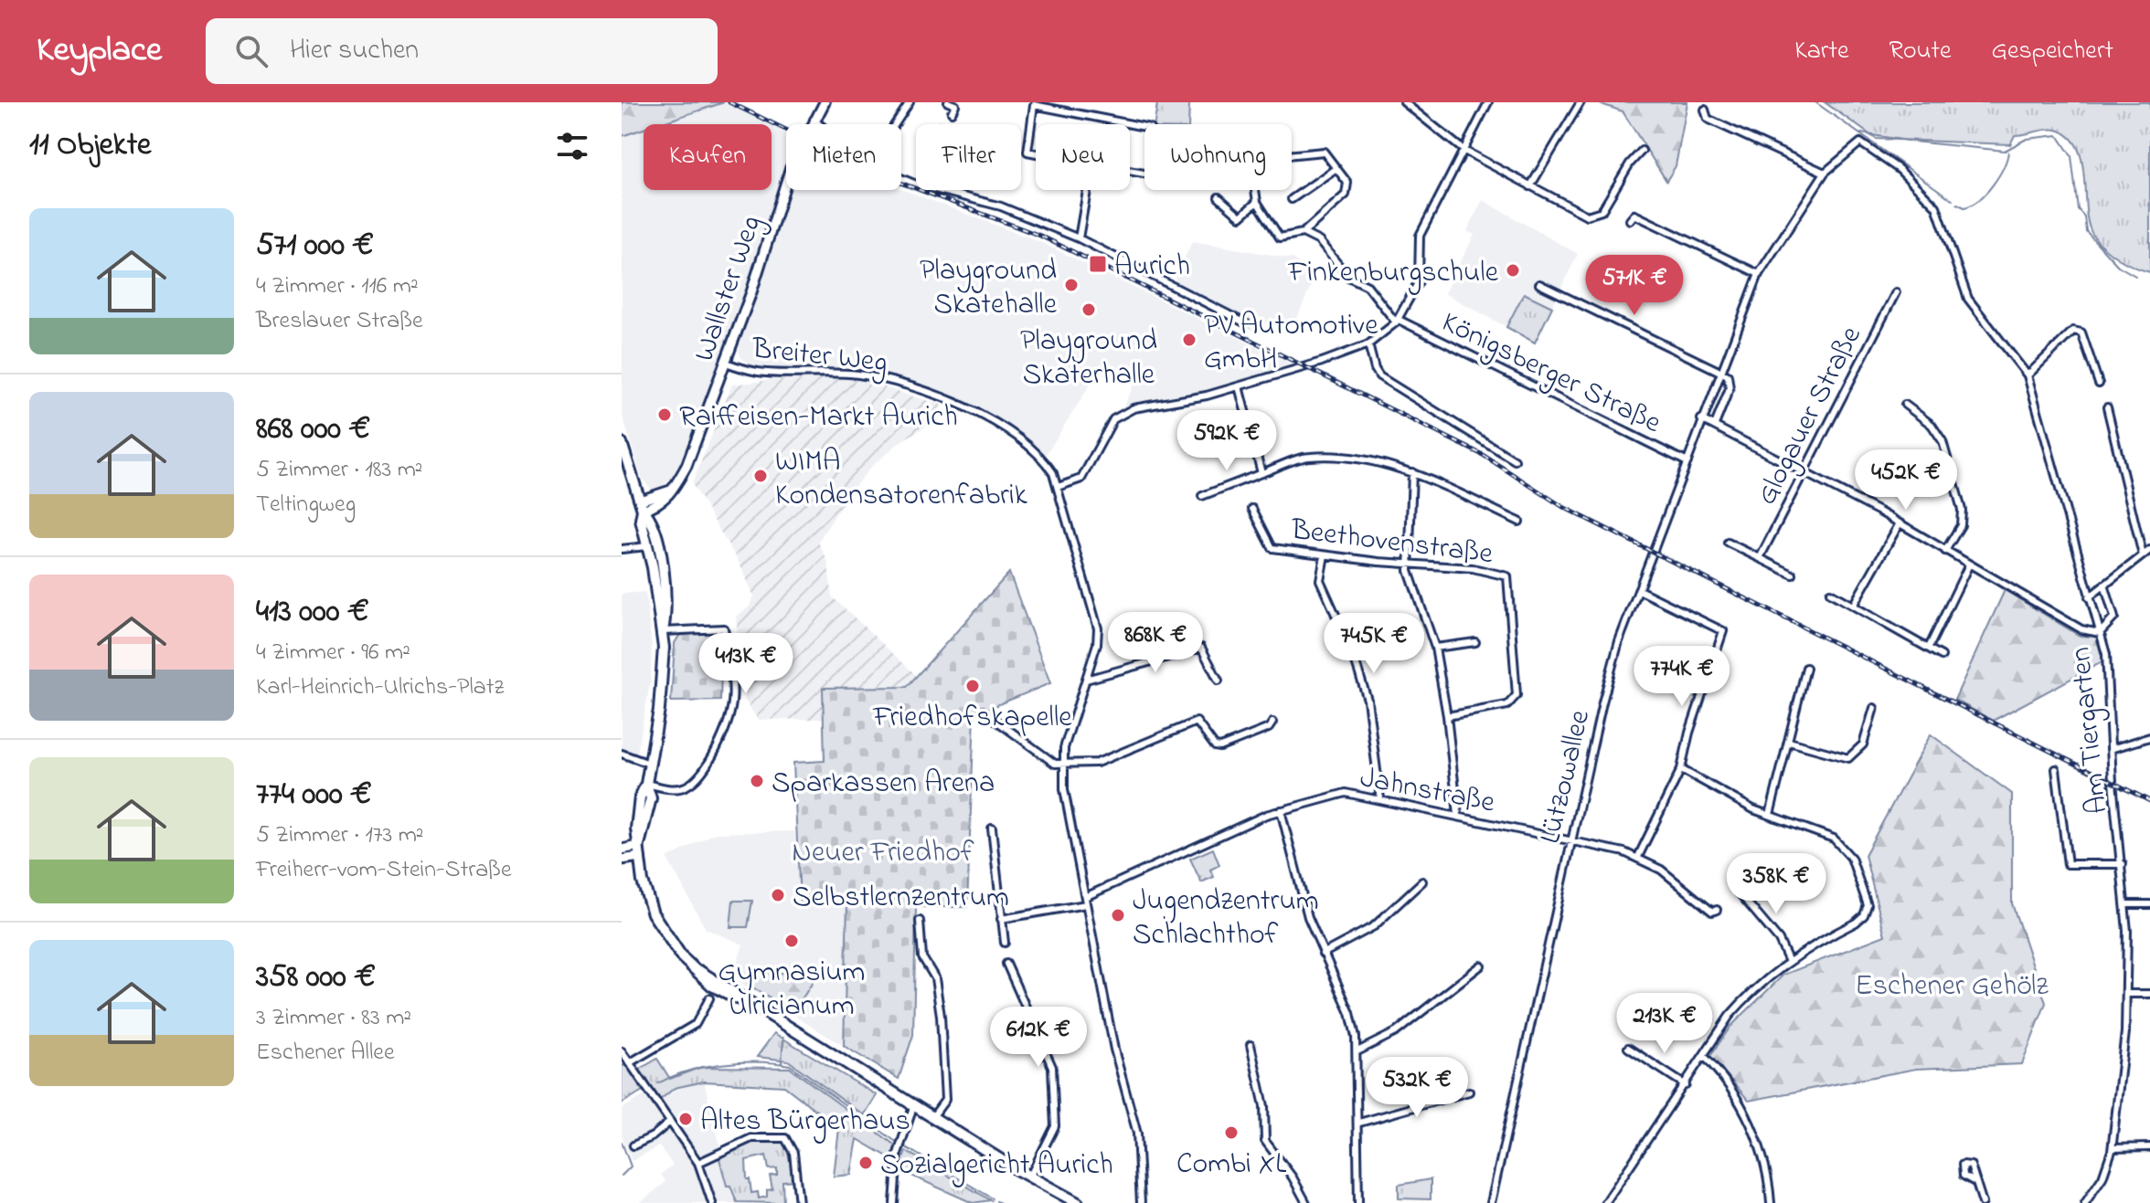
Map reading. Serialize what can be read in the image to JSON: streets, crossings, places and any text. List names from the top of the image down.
{
  "streets": {
    "street": [
      "Wallster Weg",
      "Breiter Weg",
      "Königsberger Straße",
      "Glogauer Straße",
      "Beethovenstraße",
      "Am Tiergarten",
      "Lützowallee",
      "Jahnstraße"
    ]
  },
  "crossings": [
    ["Wallster Weg", "Breiter Weg"],
    ["Breiter Weg", "Jahnstraße"],
    ["Königsberger Straße", "Lützowallee"],
    ["Am Tiergarten", "Lützowallee"],
    ["Lützowallee", "Jahnstraße"]
  ],
  "parks": ["Neuer Friedhof", "Eschener Gehölz"],
  "places": {
    "transit": ["Aurich"],
    "other": [
      "Finkenburgschule",
      "Playground Skatehalle",
      "Playground Skaterhalle",
      "PV Automotive GmbH",
      "Raiffeisen-Markt Aurich",
      "WIMA Kondensatorenfabrik",
      "Friedhofskapelle",
      "Sparkassen Arena",
      "Selbstlernzentrum",
      "Jugendzentrum Schlachthof",
      "Gymnasium Ulricianum",
      "Altes Bürgerhaus",
      "Combi XL",
      "Sozialgericht Aurich"
    ]
  },
  "page": {
    "header": "Keyplace",
    "search": "Hier suchen",
    "nav": ["Karte", "Route", "Gespeichert"],
    "heading": "11 Objekte",
    "chip": [
      "Kaufen",
      "Mieten",
      "Filter",
      "Neu",
      "Wohnung"
    ],
    "list": [
      {
        "name": "571 000 €",
        "note": "4 Zimmer · 116 m² · Breslauer Straße"
      },
      {
        "name": "868 000 €",
        "note": "5 Zimmer · 183 m² · Teltingweg"
      },
      {
        "name": "413 000 €",
        "note": "4 Zimmer · 96 m² · Karl-Heinrich-Ulrichs-Platz"
      },
      {
        "name": "774 000 €",
        "note": "5 Zimmer · 173 m² · Freiherr-vom-Stein-Straße"
      },
      {
        "name": "358 000 €",
        "note": "3 Zimmer · 83 m² · Eschener Allee"
      }
    ],
    "price": [
      "571K €",
      "592K €",
      "452K €",
      "868K €",
      "745K €",
      "413K €",
      "774K €",
      "358K €",
      "213K €",
      "612K €",
      "532K €"
    ]
  }
}
